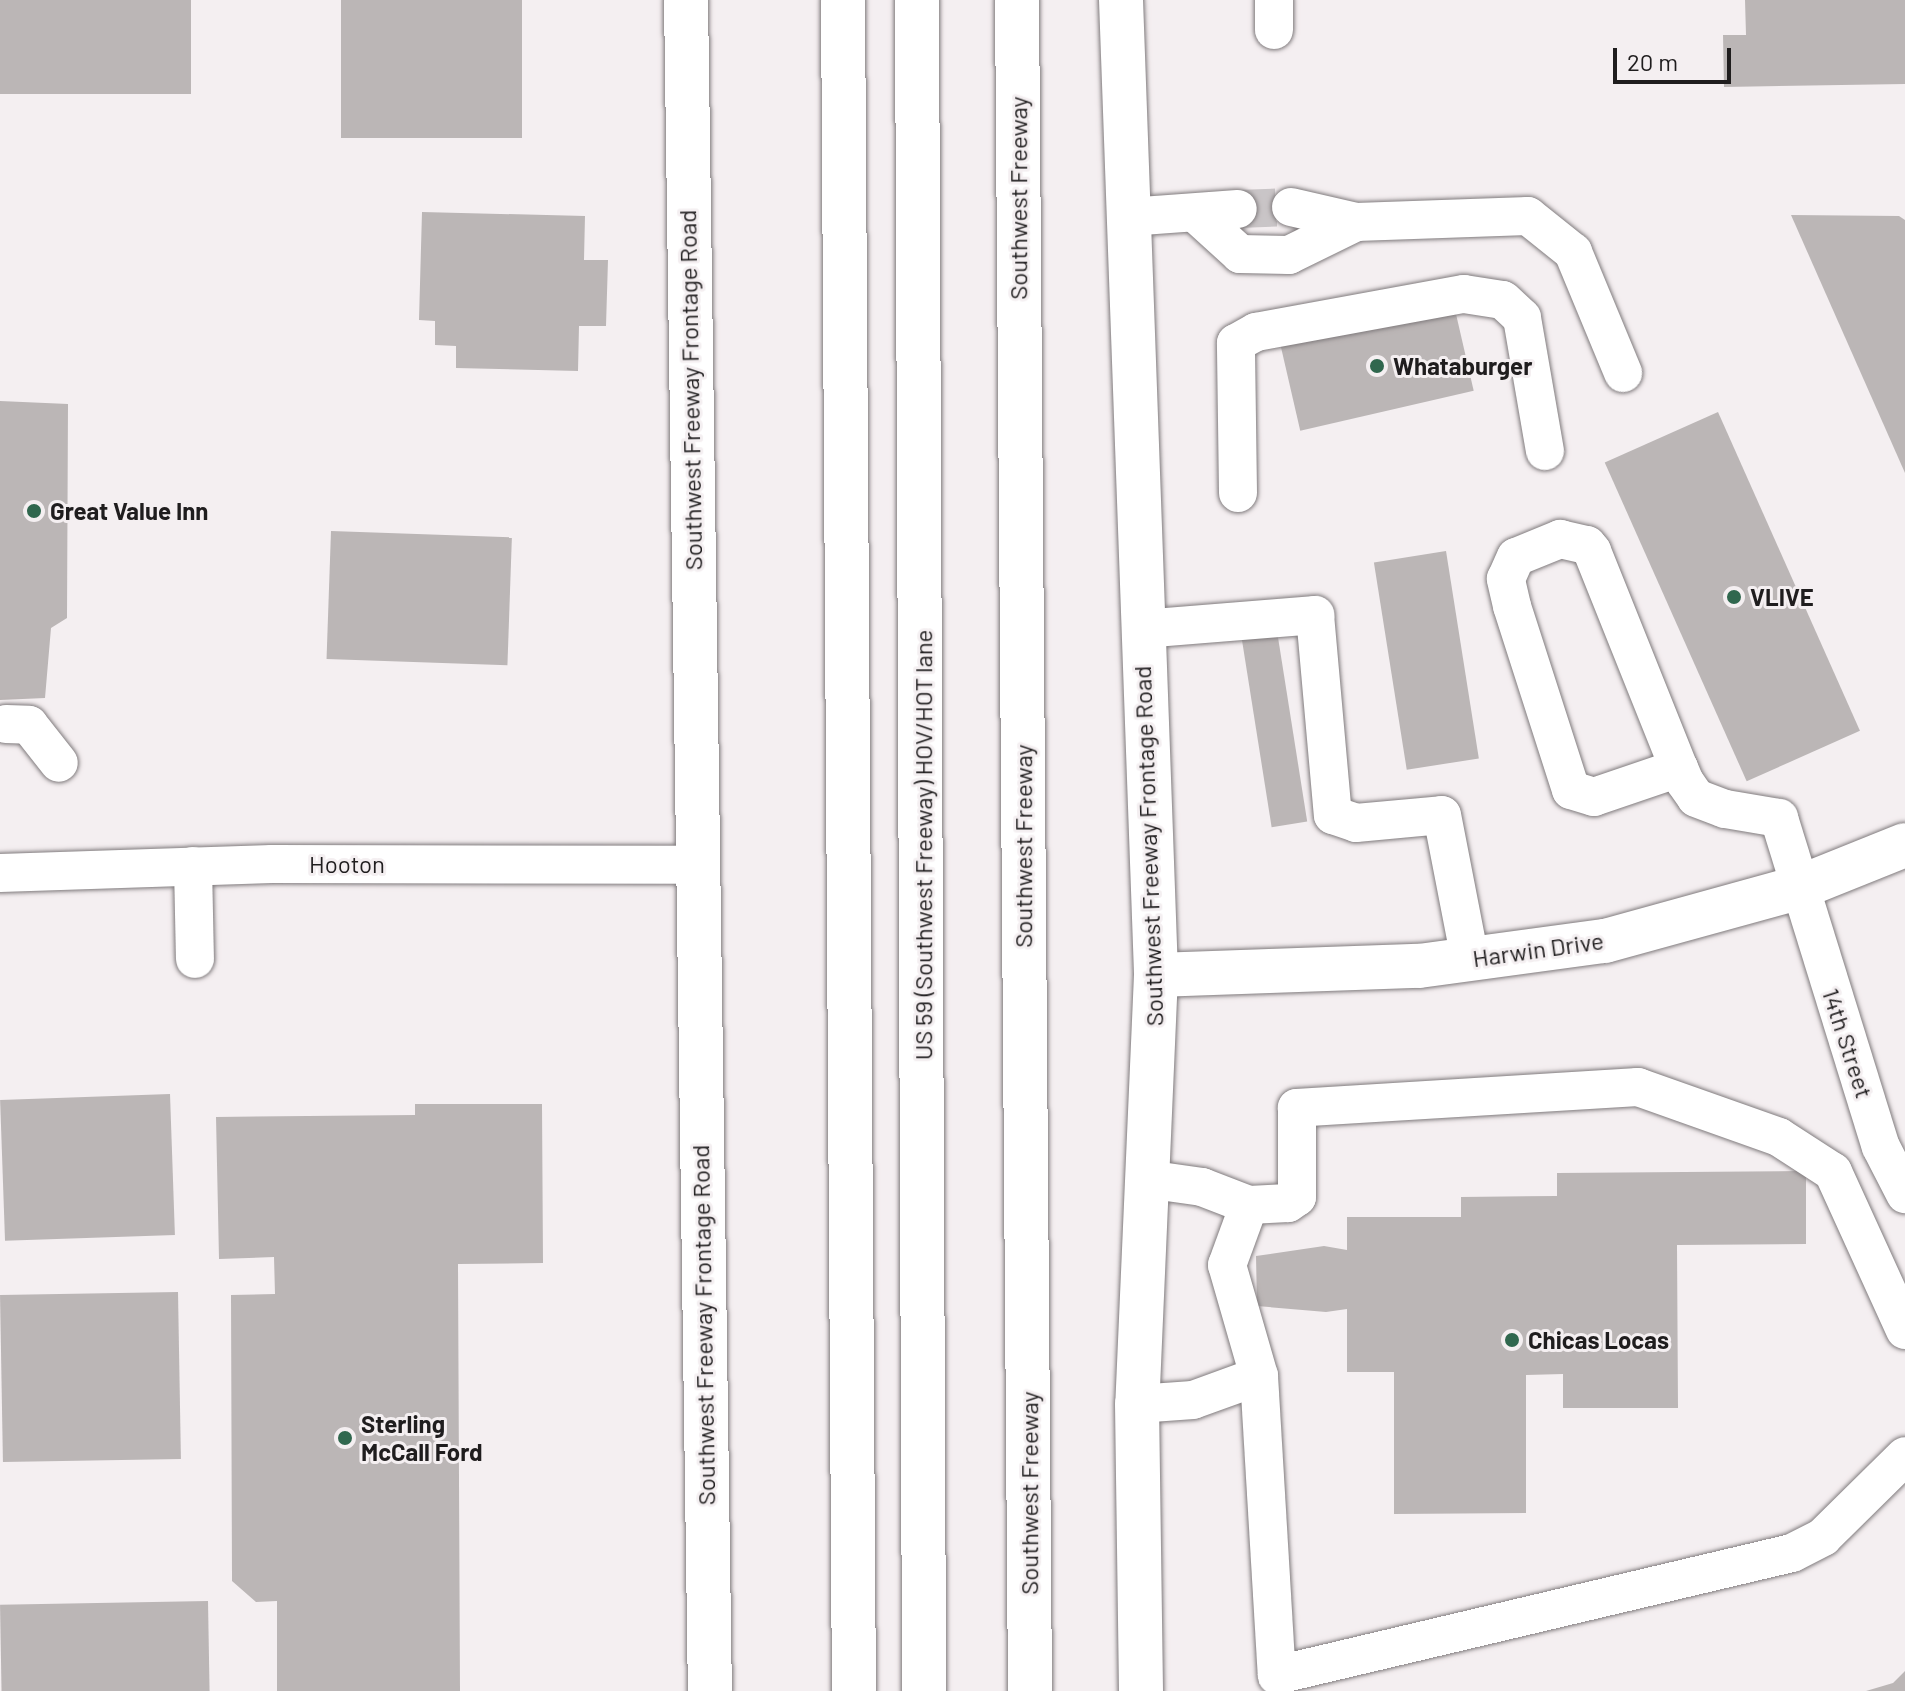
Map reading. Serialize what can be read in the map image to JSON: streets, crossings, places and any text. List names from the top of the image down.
{
  "streets": {
    "main road": [
      "Southwest Freeway",
      "Southwest Freeway Frontage Road",
      "US 59 (Southwest Freeway) HOV/HOT lane",
      "Harwin Drive"
    ],
    "street": ["Hooton", "14th Street"]
  },
  "crossings": [
    ["Southwest Freeway Frontage Road", "Hooton"],
    ["Southwest Freeway Frontage Road", "Harwin Drive"],
    ["Harwin Drive", "14th Street"]
  ],
  "places": [
    "Whataburger",
    "Great Value Inn",
    "VLIVE",
    "Chicas Locas",
    "Sterling McCall Ford"
  ],
  "scale_bar": "20 m"
}
